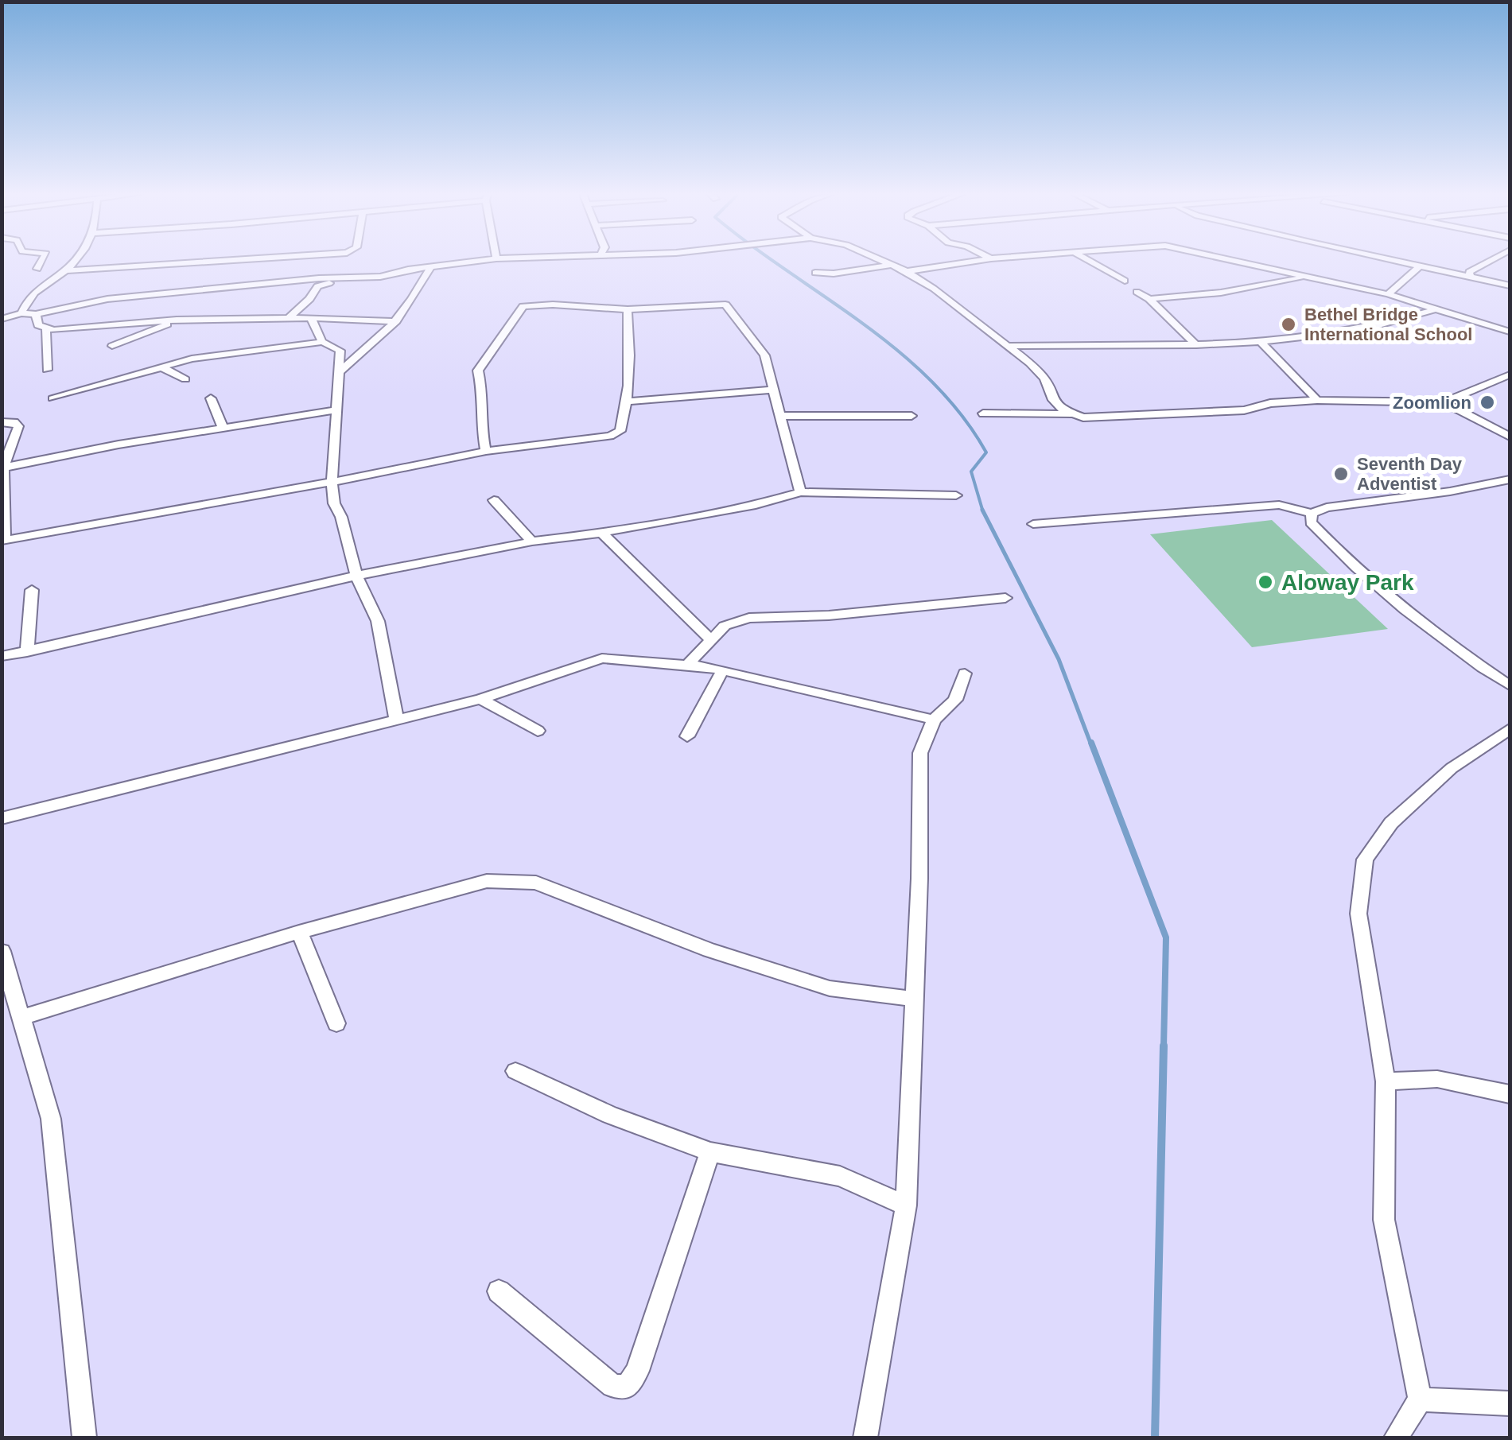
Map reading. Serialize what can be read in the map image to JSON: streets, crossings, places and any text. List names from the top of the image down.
{
  "places": [
    "Bethel Bridge International School",
    "Zoomlion",
    "Seventh Day Adventist",
    "Aloway Park"
  ]
}
